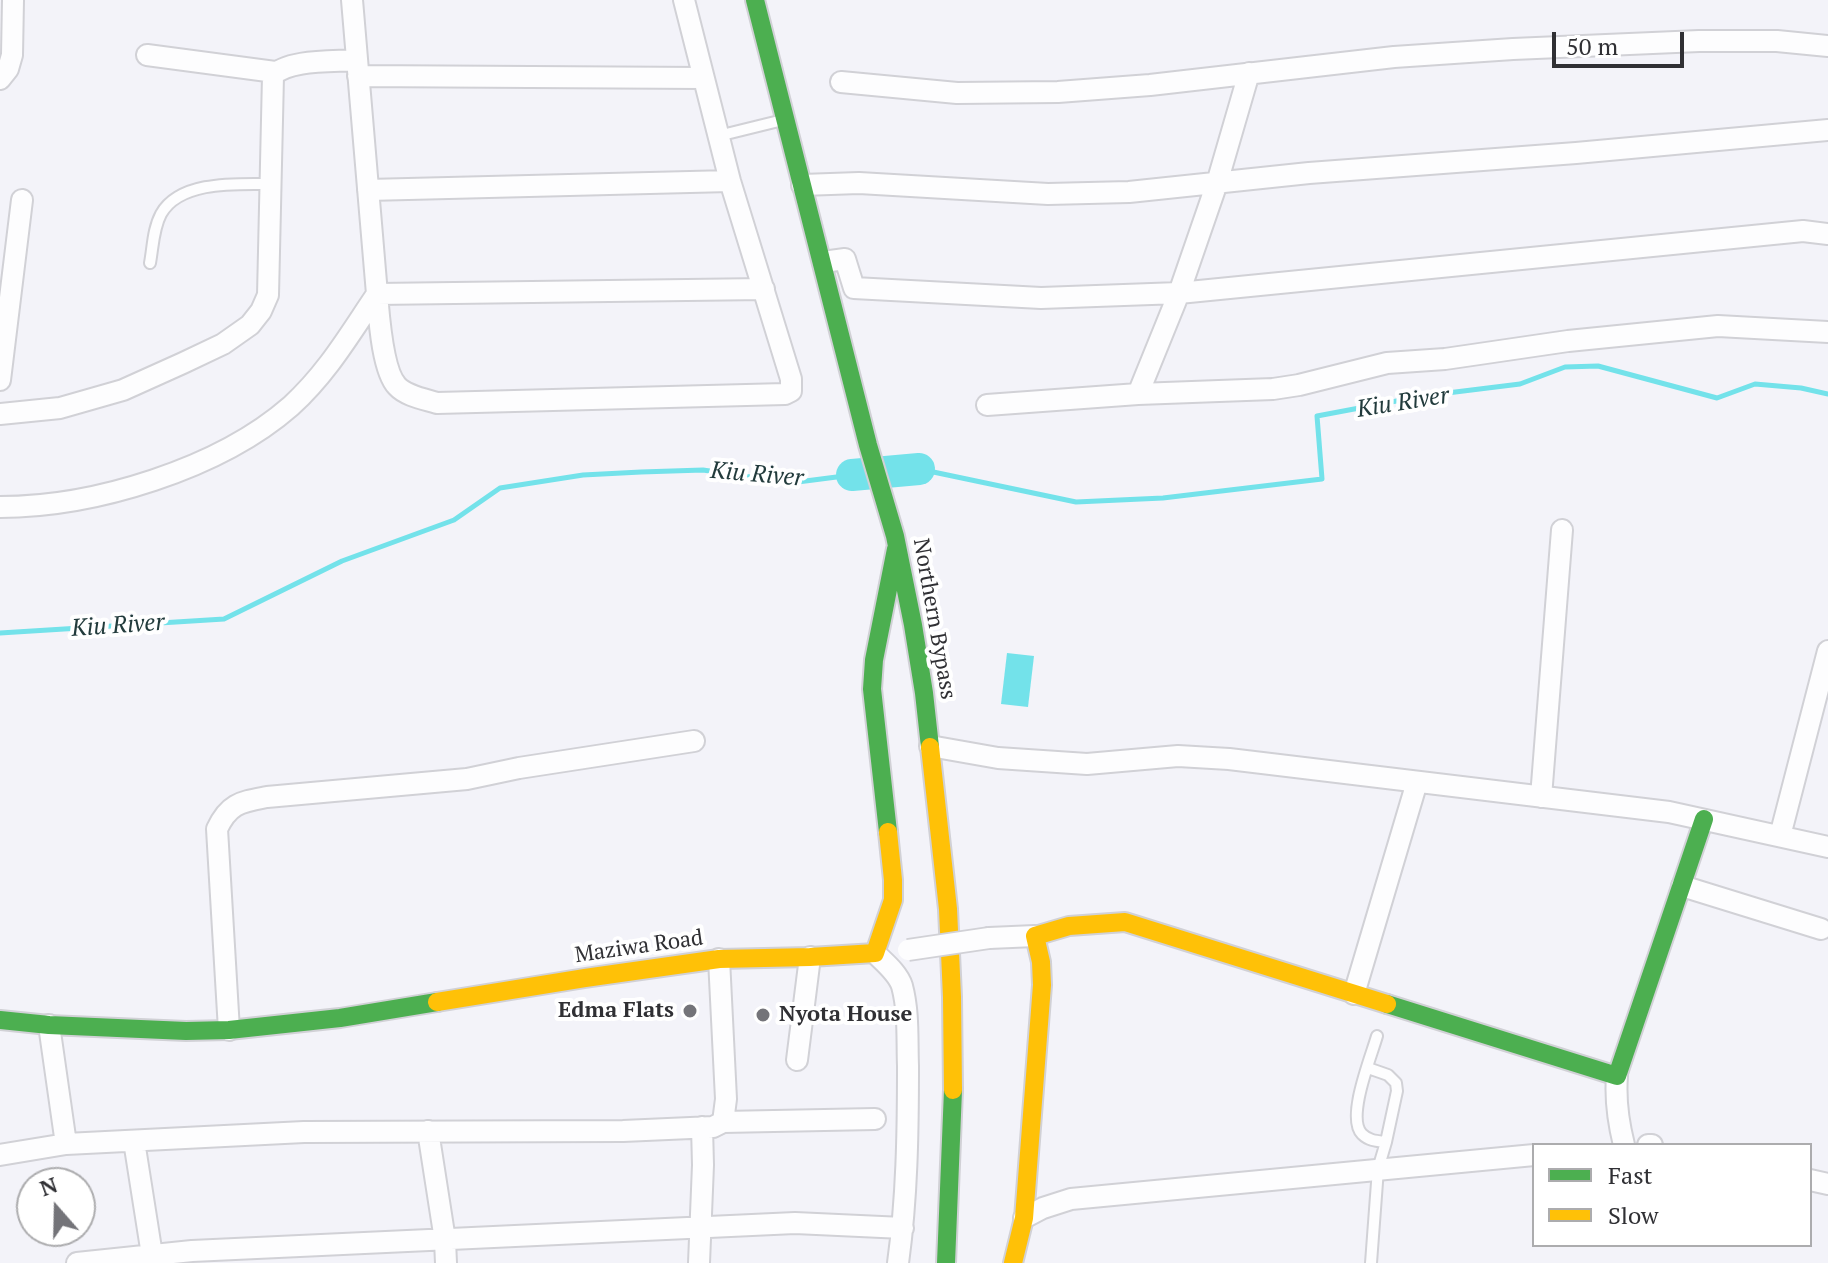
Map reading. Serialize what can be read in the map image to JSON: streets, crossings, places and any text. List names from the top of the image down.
{
  "streets": {
    "street": ["Northern Bypass", "Maziwa Road"]
  },
  "water": ["Kiu River"],
  "places": ["Edma Flats", "Nyota House"],
  "legend": ["Fast", "Slow"],
  "scale_bar": "50 m",
  "north": "top"
}
